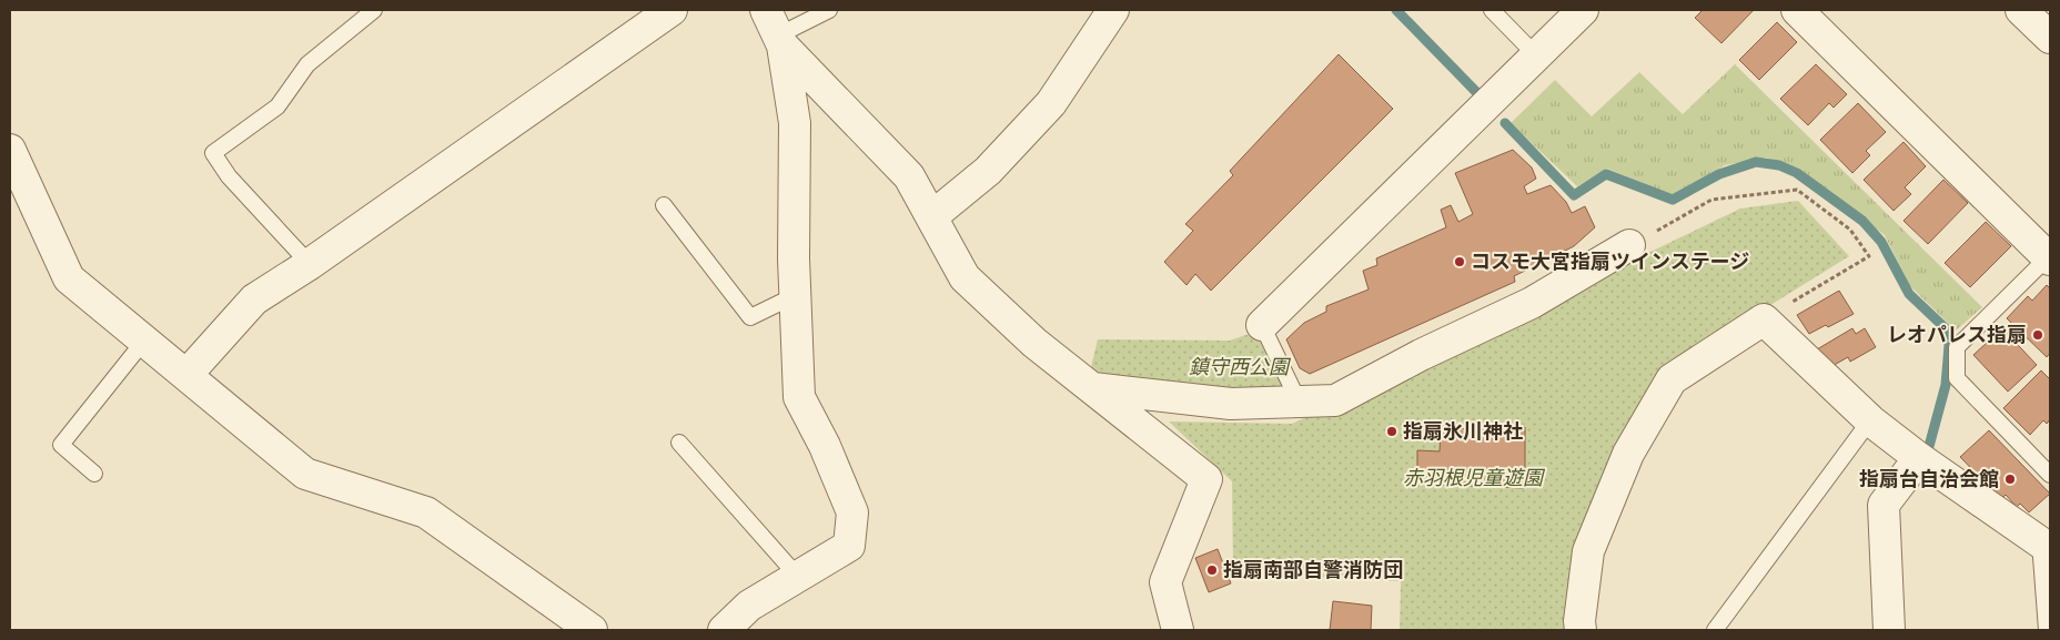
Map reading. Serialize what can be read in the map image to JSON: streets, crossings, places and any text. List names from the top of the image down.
{
  "parks": ["鎮守西公園", "赤羽根児童遊園"],
  "places": [
    "コスモ大宮指扇ツインステージ",
    "レオパレス指扇",
    "指扇氷川神社",
    "指扇台自治会館",
    "指扇南部自警消防団"
  ]
}
